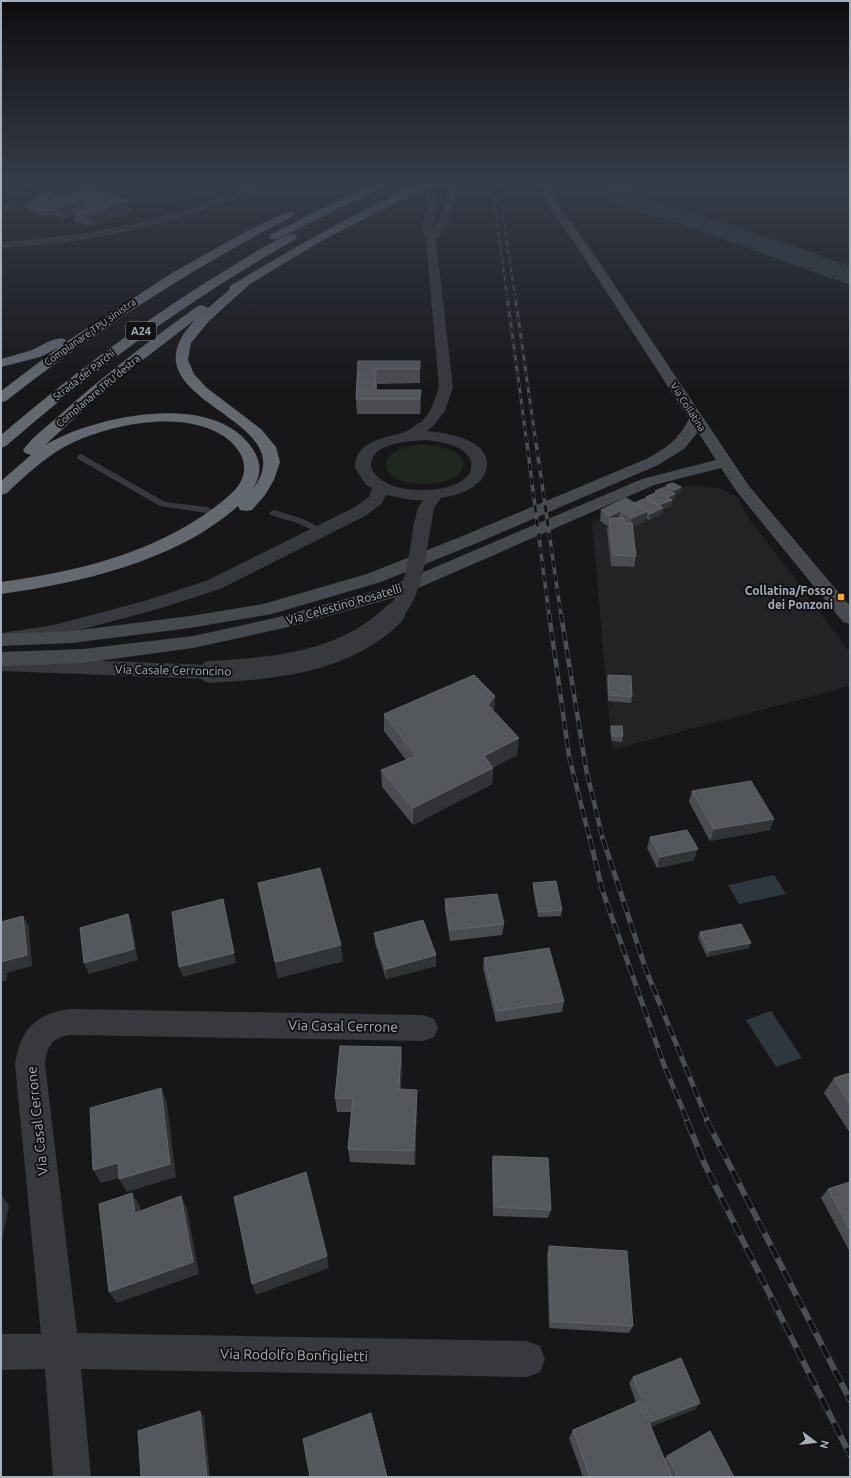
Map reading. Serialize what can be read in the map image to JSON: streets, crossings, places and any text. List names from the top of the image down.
{
  "streets": {
    "highway": [
      "A24",
      "Complanare TPU sinistra",
      "Strada dei Parchi",
      "Complanare TPU destra"
    ],
    "street": [
      "Via Collatina",
      "Via Celestino Rosatelli",
      "Via Casale Cerroncino",
      "Via Casal Cerrone",
      "Via Rodolfo Bonfiglietti"
    ]
  },
  "crossings": [
    ["Via Collatina", "Via Celestino Rosatelli"],
    ["Via Casal Cerrone", "Via Rodolfo Bonfiglietti"]
  ],
  "places": {
    "transit": ["Collatina/Fosso dei Ponzoni"]
  },
  "north": "right"
}
